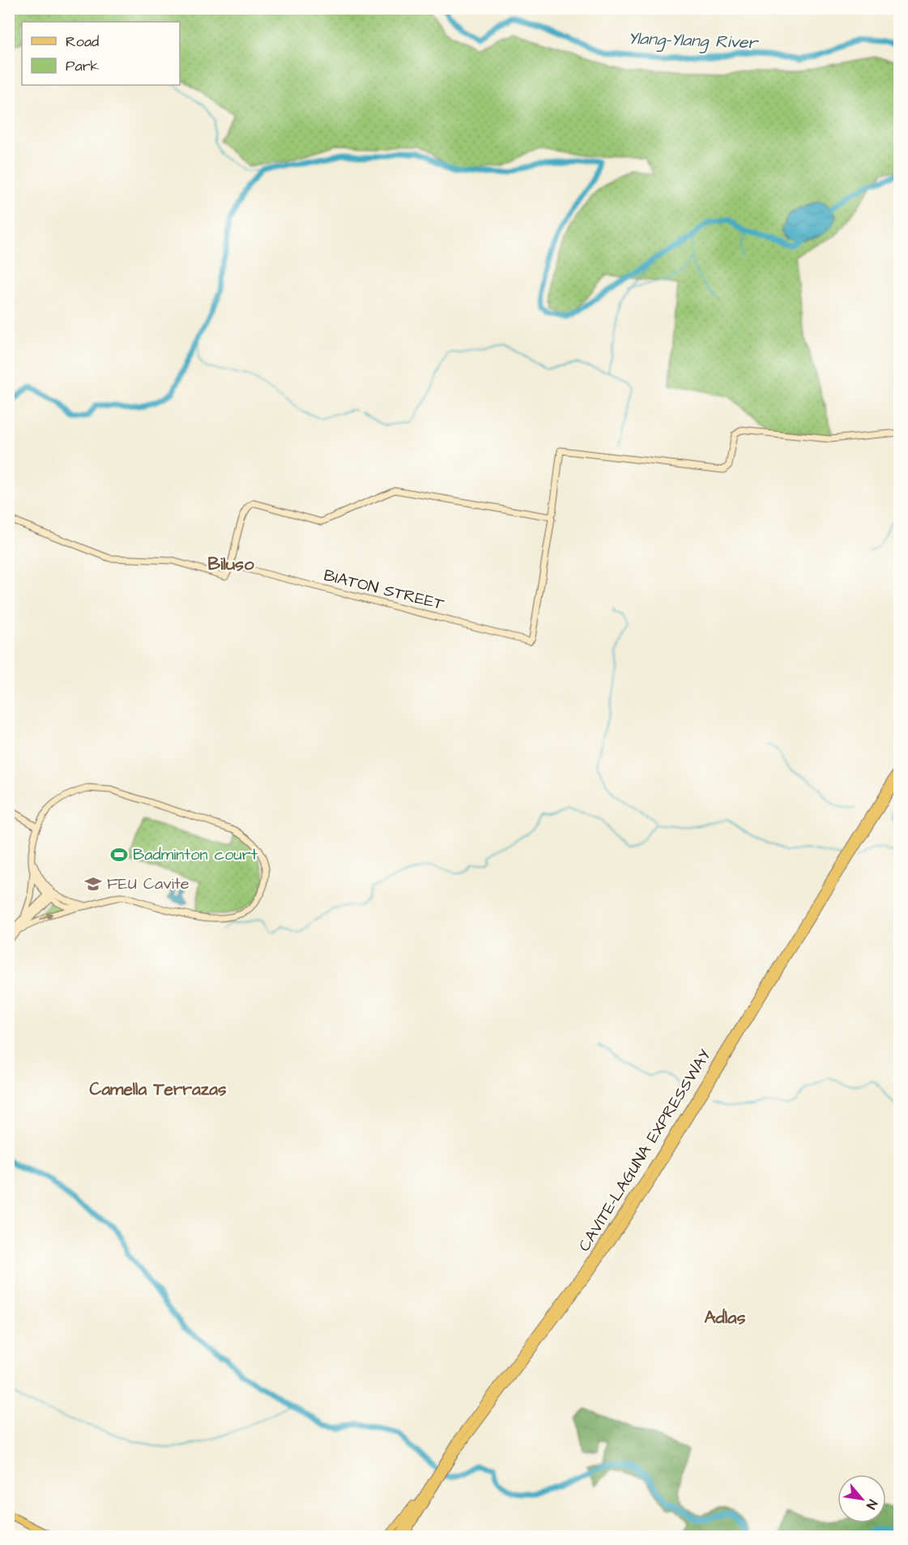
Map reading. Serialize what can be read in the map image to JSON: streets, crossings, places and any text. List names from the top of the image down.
{
  "streets": {
    "highway": ["CAVITE–LAGUNA EXPRESSWAY"],
    "street": ["BIATON STREET"]
  },
  "districts": ["Biluso", "Camella Terrazas", "Adlas"],
  "water": ["Ylang-Ylang River"],
  "places": {
    "sports": ["Badminton court"],
    "school or university": ["FEU Cavite"]
  },
  "legend": ["Road", "Park"],
  "north": "bottom right"
}
